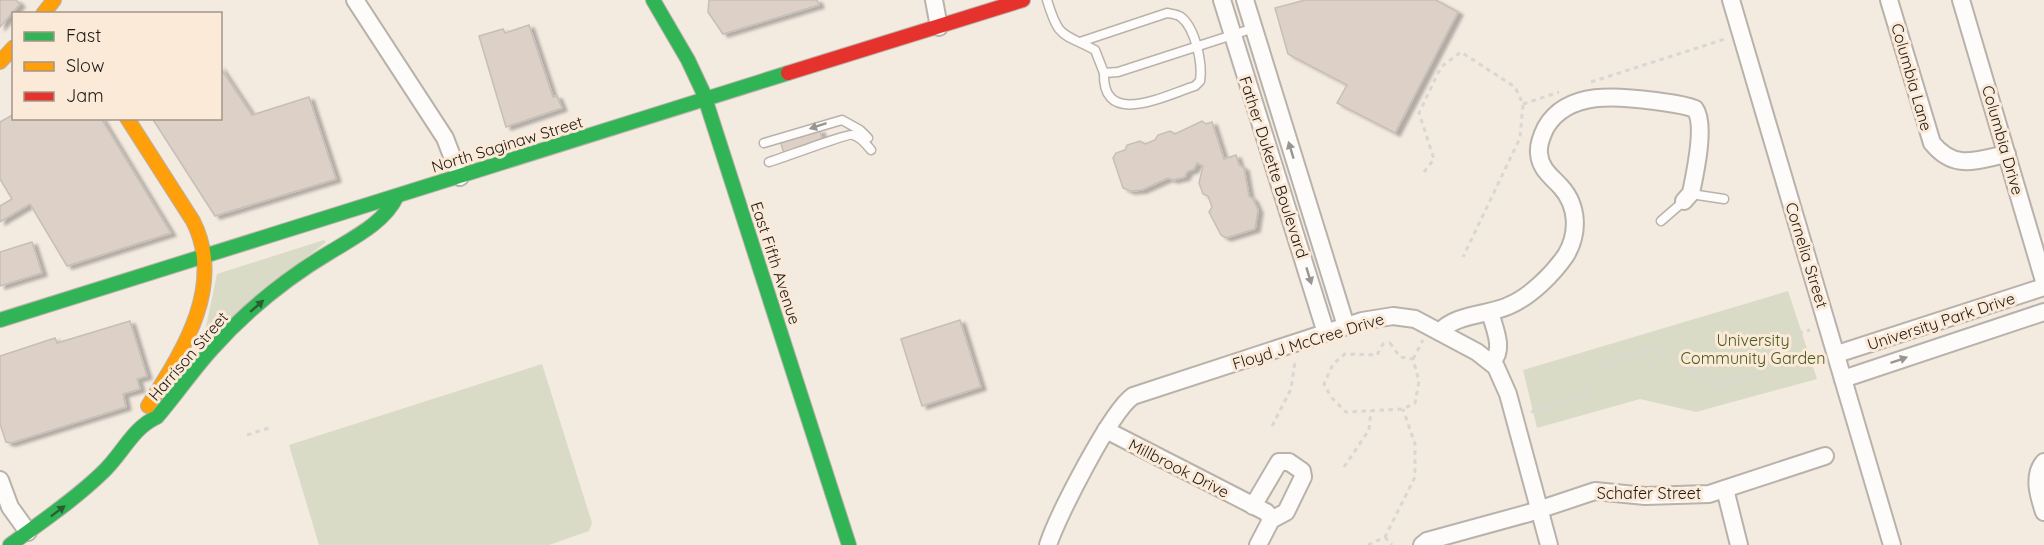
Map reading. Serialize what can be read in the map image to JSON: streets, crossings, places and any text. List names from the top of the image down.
{
  "streets": {
    "main road": ["North Saginaw Street", "East Fifth Avenue", "Harrison Street"],
    "street": [
      "Columbia Lane",
      "Columbia Drive",
      "Father Dukette Boulevard",
      "Cornelia Street",
      "University Park Drive",
      "Floyd J McCree Drive",
      "Millbrook Drive",
      "Schafer Street"
    ]
  },
  "crossings": [
    ["Columbia Lane", "Columbia Drive"],
    ["North Saginaw Street", "East Fifth Avenue"],
    ["North Saginaw Street", "Harrison Street"],
    ["Father Dukette Boulevard", "Floyd J McCree Drive"],
    ["Cornelia Street", "University Park Drive"],
    ["Floyd J McCree Drive", "Millbrook Drive"]
  ],
  "one_way": ["Harrison Street"],
  "parks": ["University Community Garden"],
  "legend": ["Fast", "Slow", "Jam"]
}
